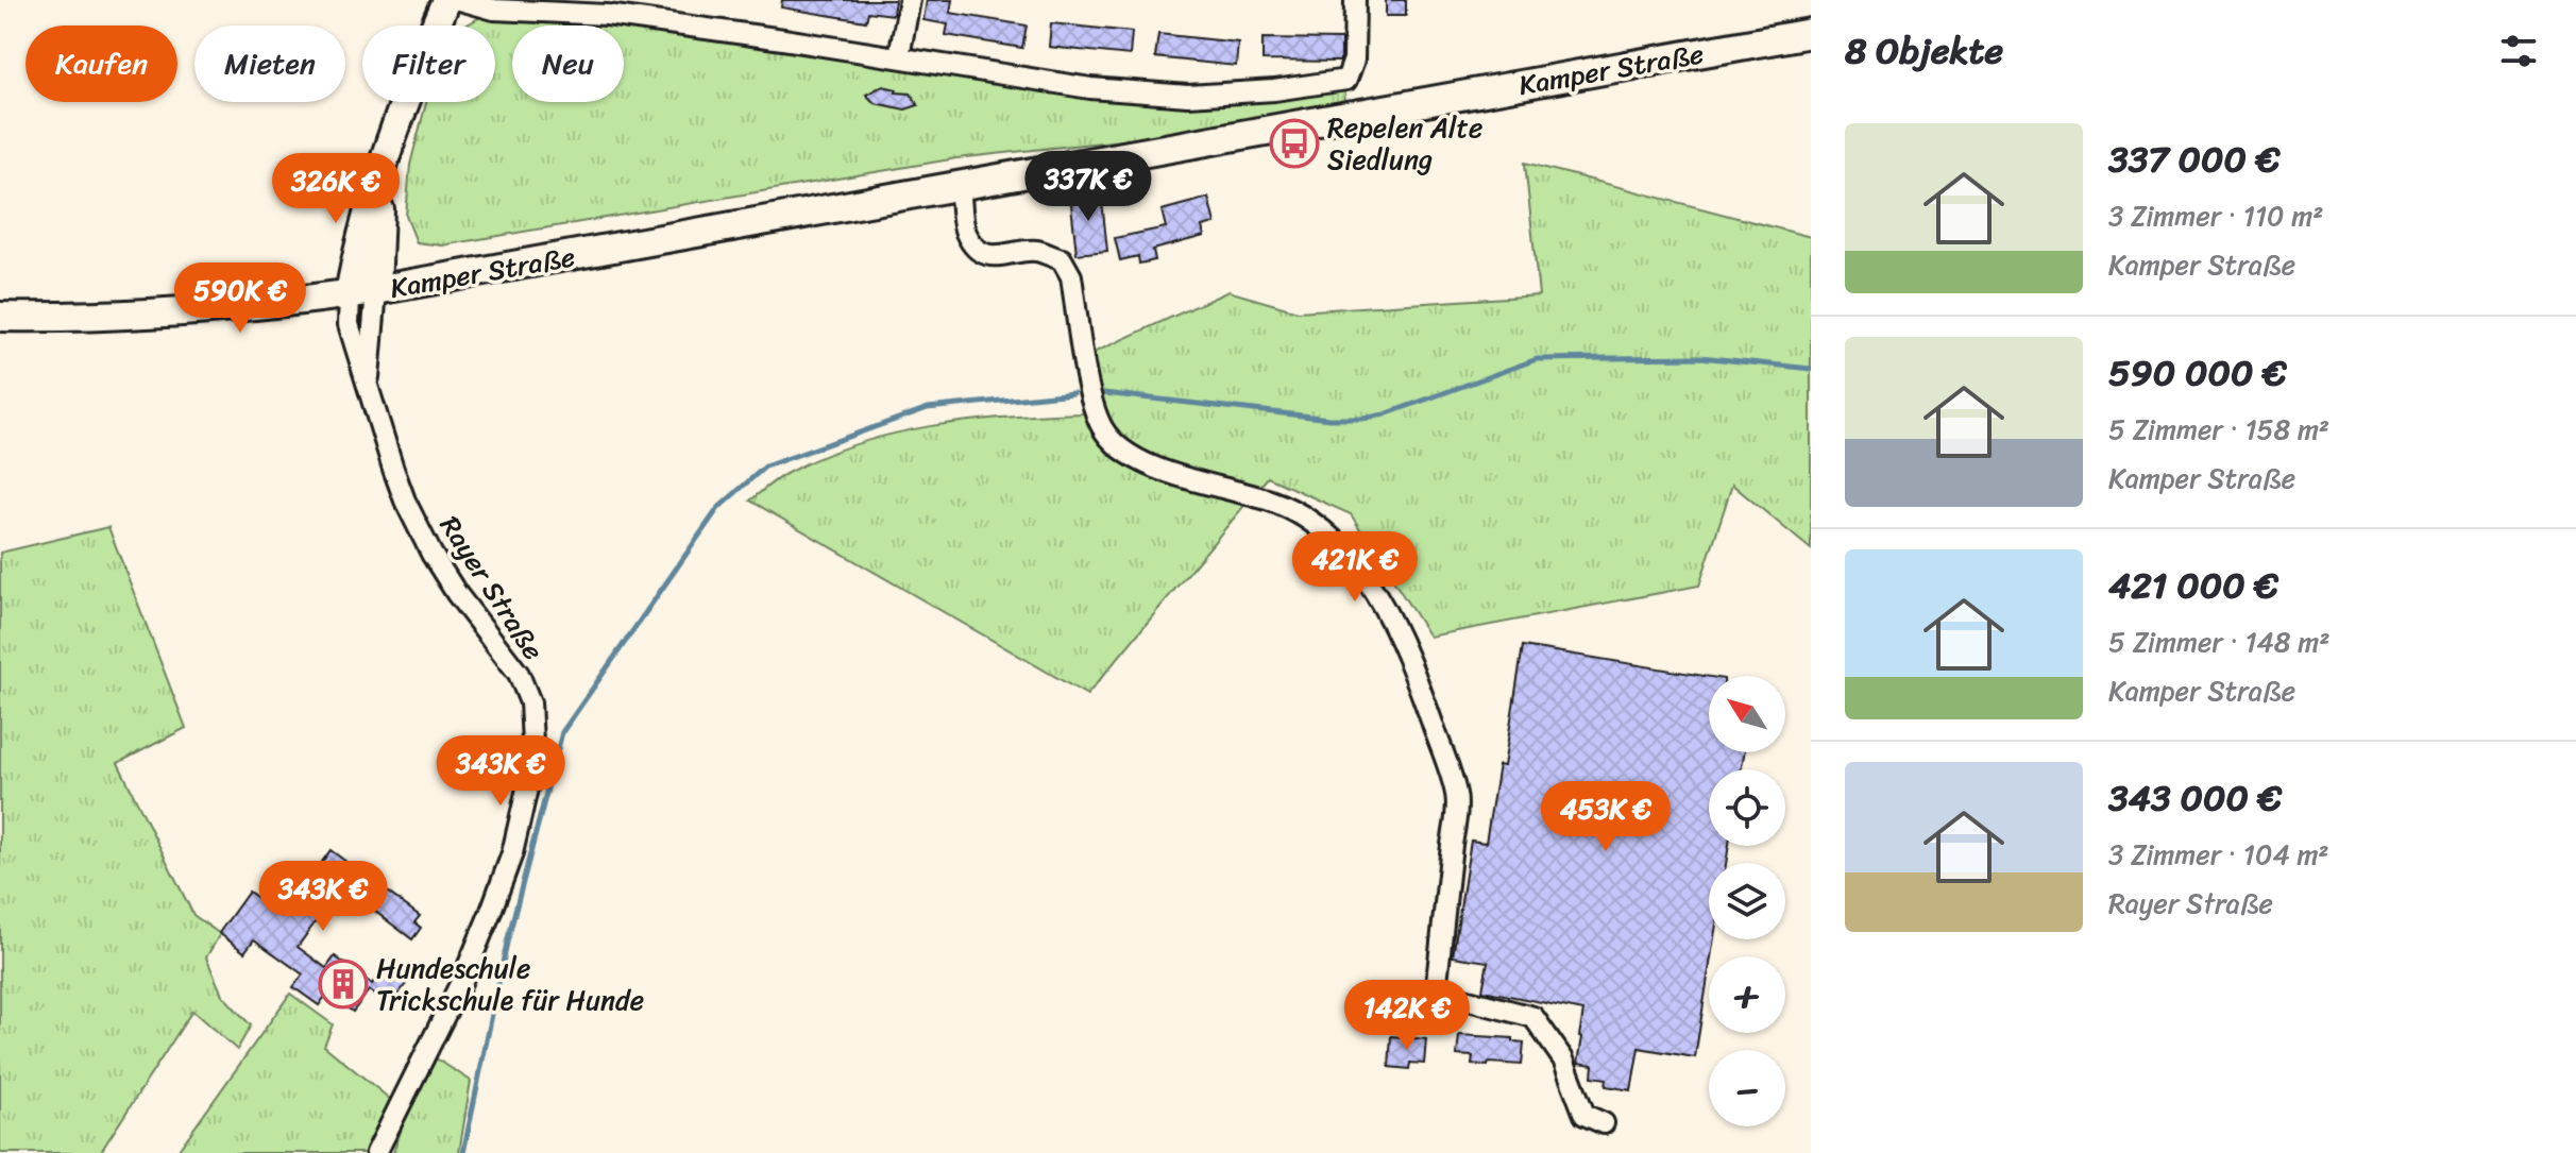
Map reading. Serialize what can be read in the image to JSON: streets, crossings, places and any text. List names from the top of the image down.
{
  "streets": {
    "main road": ["Kamper Straße"],
    "street": ["Rayer Straße"]
  },
  "crossings": [
    ["Kamper Straße", "Rayer Straße"]
  ],
  "places": {
    "bus stop": ["Repelen Alte Siedlung"],
    "building": ["Hundeschule Trickschule für Hunde"]
  },
  "north": "top left",
  "page": {
    "heading": "8 Objekte",
    "chip": [
      "Kaufen",
      "Mieten",
      "Filter",
      "Neu"
    ],
    "list": [
      {
        "name": "337 000 €",
        "note": "3 Zimmer · 110 m² · Kamper Straße"
      },
      {
        "name": "590 000 €",
        "note": "5 Zimmer · 158 m² · Kamper Straße"
      },
      {
        "name": "421 000 €",
        "note": "5 Zimmer · 148 m² · Kamper Straße"
      },
      {
        "name": "343 000 €",
        "note": "3 Zimmer · 104 m² · Rayer Straße"
      }
    ],
    "price": [
      "337K €",
      "326K €",
      "590K €",
      "421K €",
      "343K €",
      "453K €",
      "343K €",
      "142K €"
    ],
    "map_buttons": ["+", "−"]
  }
}
